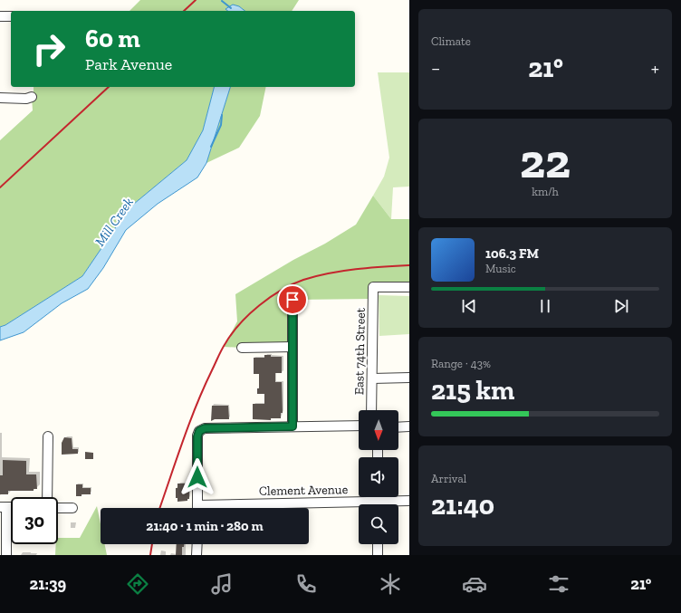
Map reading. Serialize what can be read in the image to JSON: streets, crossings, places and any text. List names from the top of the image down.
{
  "streets": {
    "street": ["East 74th Street", "Clement Avenue"]
  },
  "water": ["Mill Creek"],
  "north": "bottom",
  "page": {
    "tile": [
      "Climate",
      ["22", "km/h"],
      ["Range · 43%", "215 km"],
      ["Arrival", "21:40"]
    ],
    "turn": ["60 m", "Park Avenue"],
    "heat": ["−", "21°", "+"],
    "song": ["106.3 FM", "Music"],
    "limit": "30",
    "trip": "21:40 · 1 min · 280 m",
    "tabs": ["21:39", "21°"]
  }
}
